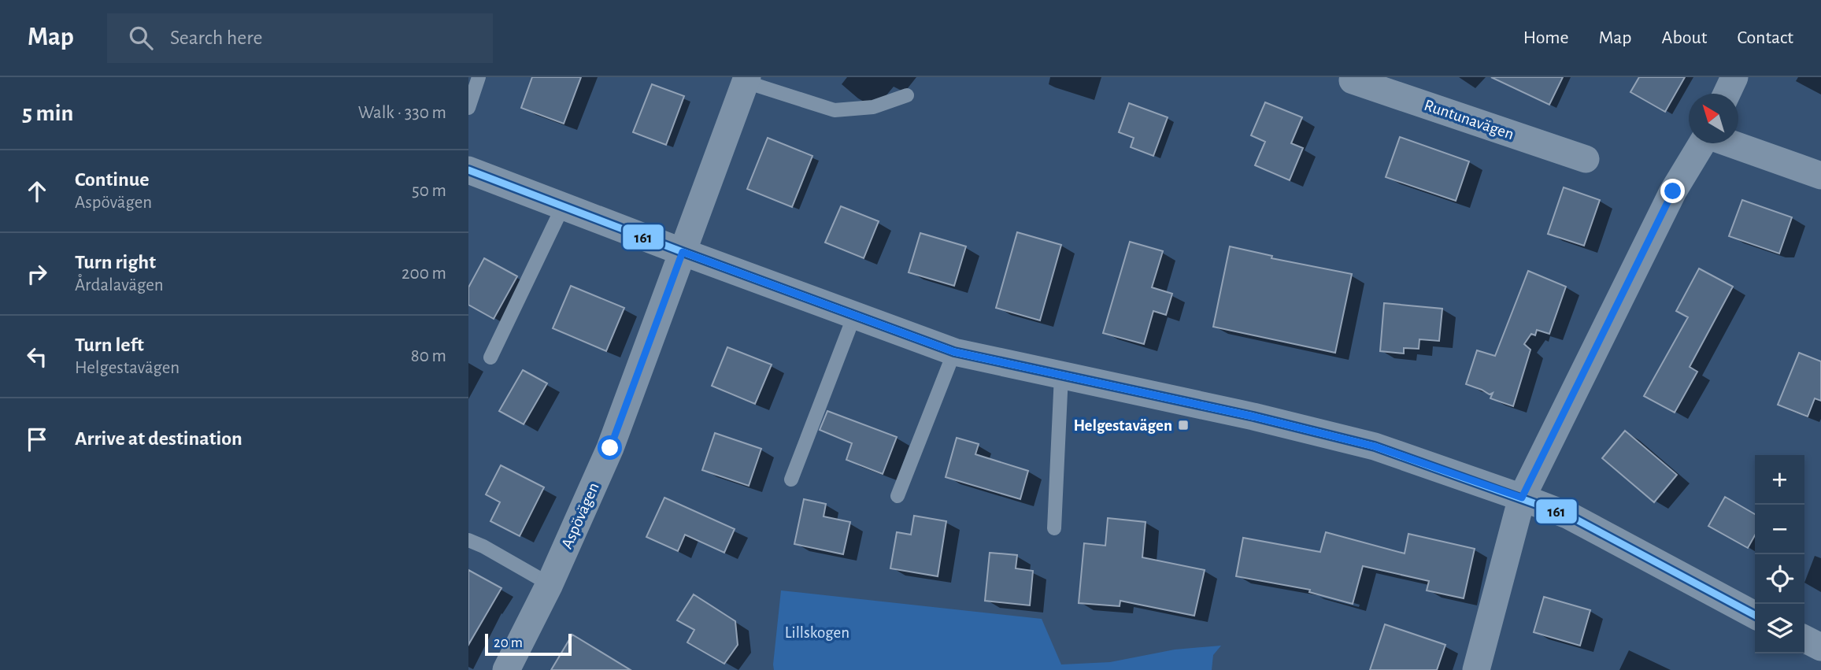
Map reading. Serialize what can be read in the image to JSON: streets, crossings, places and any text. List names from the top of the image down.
{
  "streets": {
    "street": ["Runtunavägen", "Aspövägen"]
  },
  "parks": ["Lillskogen"],
  "places": {
    "transit": ["Helgestavägen"]
  },
  "lines": ["transit line 161"],
  "scale_bar": "20 m",
  "north": "top left",
  "page": {
    "header": "Map",
    "search": "Search here",
    "nav": [
      "Home",
      "Map",
      "About",
      "Contact"
    ],
    "heading": ["5 min", "Walk · 330 m"],
    "list": [
      ["Continue", "Aspövägen", "50 m"],
      ["Turn right", "Årdalavägen", "200 m"],
      ["Turn left", "Helgestavägen", "80 m"],
      "Arrive at destination"
    ],
    "map_buttons": ["+", "−"],
    "scale": "20 m"
  }
}
